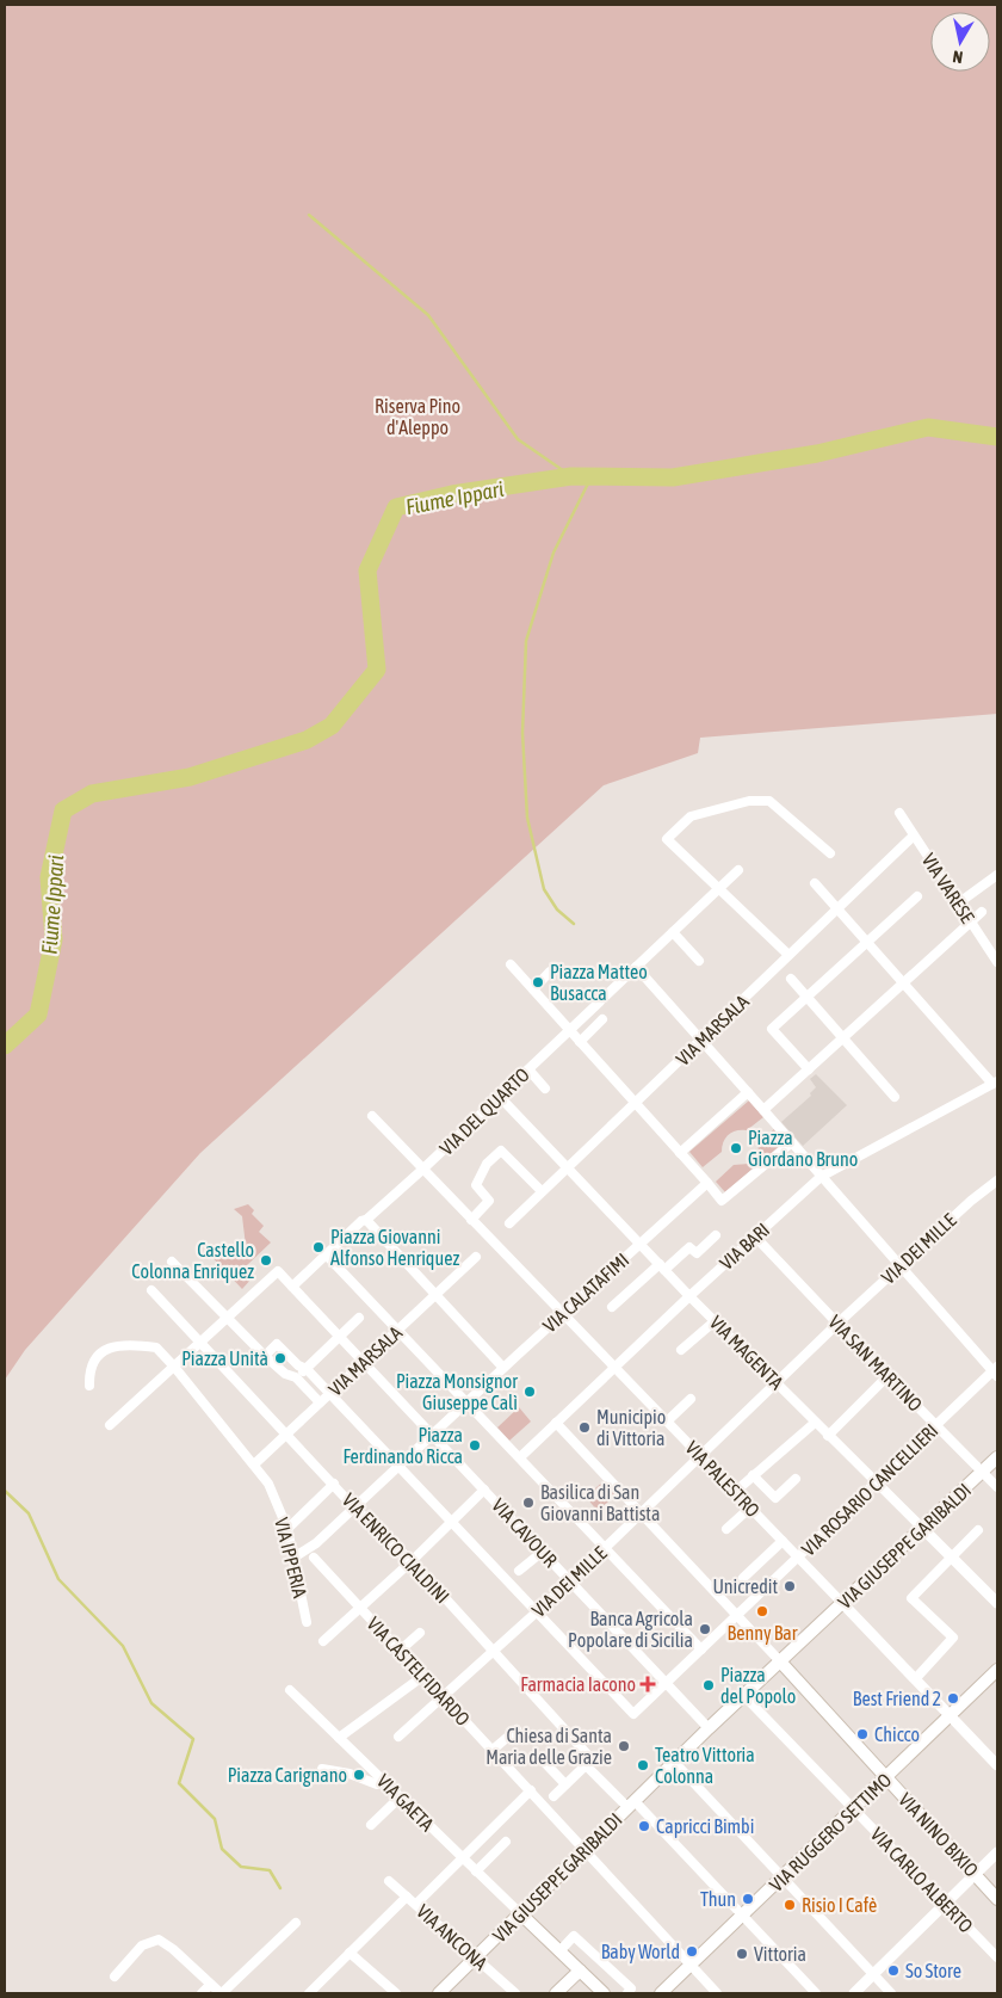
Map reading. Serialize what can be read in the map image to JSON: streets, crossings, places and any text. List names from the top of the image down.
{
  "streets": {
    "main road": ["VIA GIUSEPPE GARIBALDI", "VIA RUGGERO SETTIMO", "VIA NINO BIXIO"],
    "street": [
      "VIA VARESE",
      "VIA MARSALA",
      "VIA DEL QUARTO",
      "VIA BARI",
      "VIA DEI MILLE",
      "VIA CALATAFIMI",
      "VIA MAGENTA",
      "VIA SAN MARTINO",
      "VIA PALESTRO",
      "VIA ROSARIO CANCELLIERI",
      "VIA CAVOUR",
      "VIA ENRICO CIALDINI",
      "VIA IPPERIA",
      "VIA CASTELFIDARDO",
      "VIA GAETA",
      "VIA CARLO ALBERTO",
      "VIA ANCONA"
    ]
  },
  "crossings": [
    ["VIA VARESE", "VIA MARSALA"],
    ["VIA MARSALA", "VIA MAGENTA"],
    ["VIA MARSALA", "VIA ENRICO CIALDINI"],
    ["VIA MARSALA", "VIA IPPERIA"],
    ["VIA DEL QUARTO", "VIA MAGENTA"],
    ["VIA DEL QUARTO", "VIA PALESTRO"],
    ["VIA BARI", "VIA MAGENTA"],
    ["VIA BARI", "VIA SAN MARTINO"],
    ["VIA BARI", "VIA PALESTRO"],
    ["VIA DEI MILLE", "VIA MAGENTA"],
    ["VIA DEI MILLE", "VIA SAN MARTINO"],
    ["VIA DEI MILLE", "VIA PALESTRO"],
    ["VIA DEI MILLE", "VIA ROSARIO CANCELLIERI"],
    ["VIA DEI MILLE", "VIA CAVOUR"],
    ["VIA DEI MILLE", "VIA ENRICO CIALDINI"],
    ["VIA DEI MILLE", "VIA CASTELFIDARDO"],
    ["VIA CALATAFIMI", "VIA MAGENTA"],
    ["VIA CALATAFIMI", "VIA PALESTRO"],
    ["VIA CALATAFIMI", "VIA CAVOUR"],
    ["VIA MAGENTA", "VIA ROSARIO CANCELLIERI"],
    ["VIA MAGENTA", "VIA GIUSEPPE GARIBALDI"],
    ["VIA SAN MARTINO", "VIA ROSARIO CANCELLIERI"],
    ["VIA SAN MARTINO", "VIA GIUSEPPE GARIBALDI"],
    ["VIA PALESTRO", "VIA ROSARIO CANCELLIERI"],
    ["VIA PALESTRO", "VIA GIUSEPPE GARIBALDI"],
    ["VIA PALESTRO", "VIA RUGGERO SETTIMO"],
    ["VIA ROSARIO CANCELLIERI", "VIA CAVOUR"],
    ["VIA CAVOUR", "VIA GIUSEPPE GARIBALDI"],
    ["VIA GIUSEPPE GARIBALDI", "VIA ENRICO CIALDINI"],
    ["VIA GIUSEPPE GARIBALDI", "VIA CASTELFIDARDO"],
    ["VIA GIUSEPPE GARIBALDI", "VIA GAETA"],
    ["VIA GIUSEPPE GARIBALDI", "VIA NINO BIXIO"],
    ["VIA GIUSEPPE GARIBALDI", "VIA CARLO ALBERTO"],
    ["VIA GIUSEPPE GARIBALDI", "VIA ANCONA"],
    ["VIA ENRICO CIALDINI", "VIA RUGGERO SETTIMO"],
    ["VIA CASTELFIDARDO", "VIA RUGGERO SETTIMO"],
    ["VIA RUGGERO SETTIMO", "VIA NINO BIXIO"],
    ["VIA RUGGERO SETTIMO", "VIA CARLO ALBERTO"]
  ],
  "water": ["Fiume Ippari"],
  "parks": ["Riserva Pino d'Aleppo"],
  "places": {
    "other": [
      "Piazza Matteo Busacca",
      "Piazza Giordano Bruno",
      "Piazza Giovanni Alfonso Henriquez",
      "Castello Colonna Enriquez",
      "Piazza Unità",
      "Piazza Monsignor Giuseppe Calì",
      "Municipio di Vittoria",
      "Piazza Ferdinando Ricca",
      "Basilica di San Giovanni Battista",
      "Unicredit",
      "Benny Bar",
      "Banca Agricola Popolare di Sicilia",
      "Piazza del Popolo",
      "Best Friend 2",
      "Chicco",
      "Chiesa di Santa Maria delle Grazie",
      "Teatro Vittoria Colonna",
      "Piazza Carignano",
      "Capricci Bimbi",
      "Thun",
      "Risio I Cafè",
      "Baby World",
      "Vittoria",
      "So Store"
    ],
    "health": ["Farmacia Iacono"]
  },
  "north": "bottom"
}
